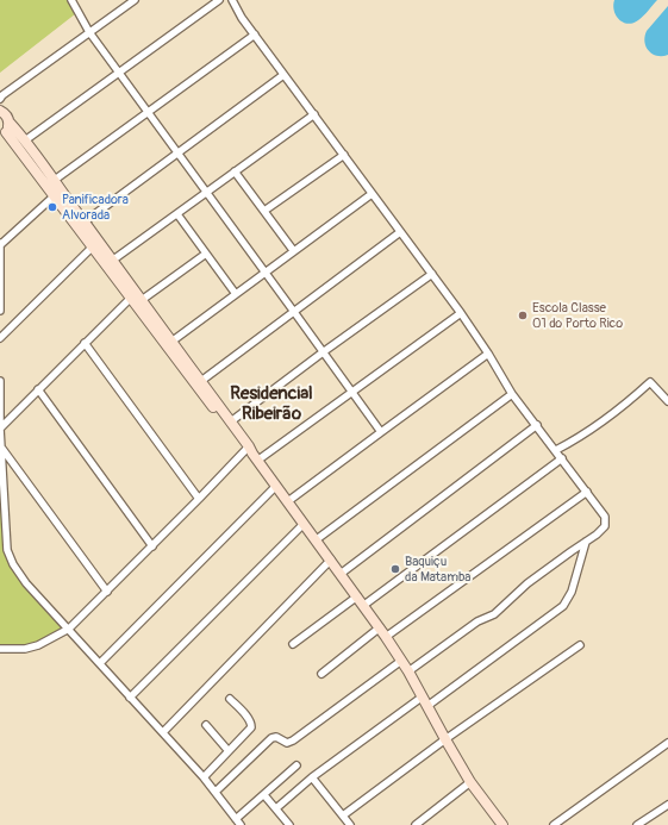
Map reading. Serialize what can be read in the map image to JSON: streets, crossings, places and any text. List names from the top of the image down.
{
  "districts": ["Residencial Ribeirão"],
  "places": ["Panificadora Alvorada", "Escola Classe 01 do Porto Rico", "Baquiçu da Matamba"]
}
